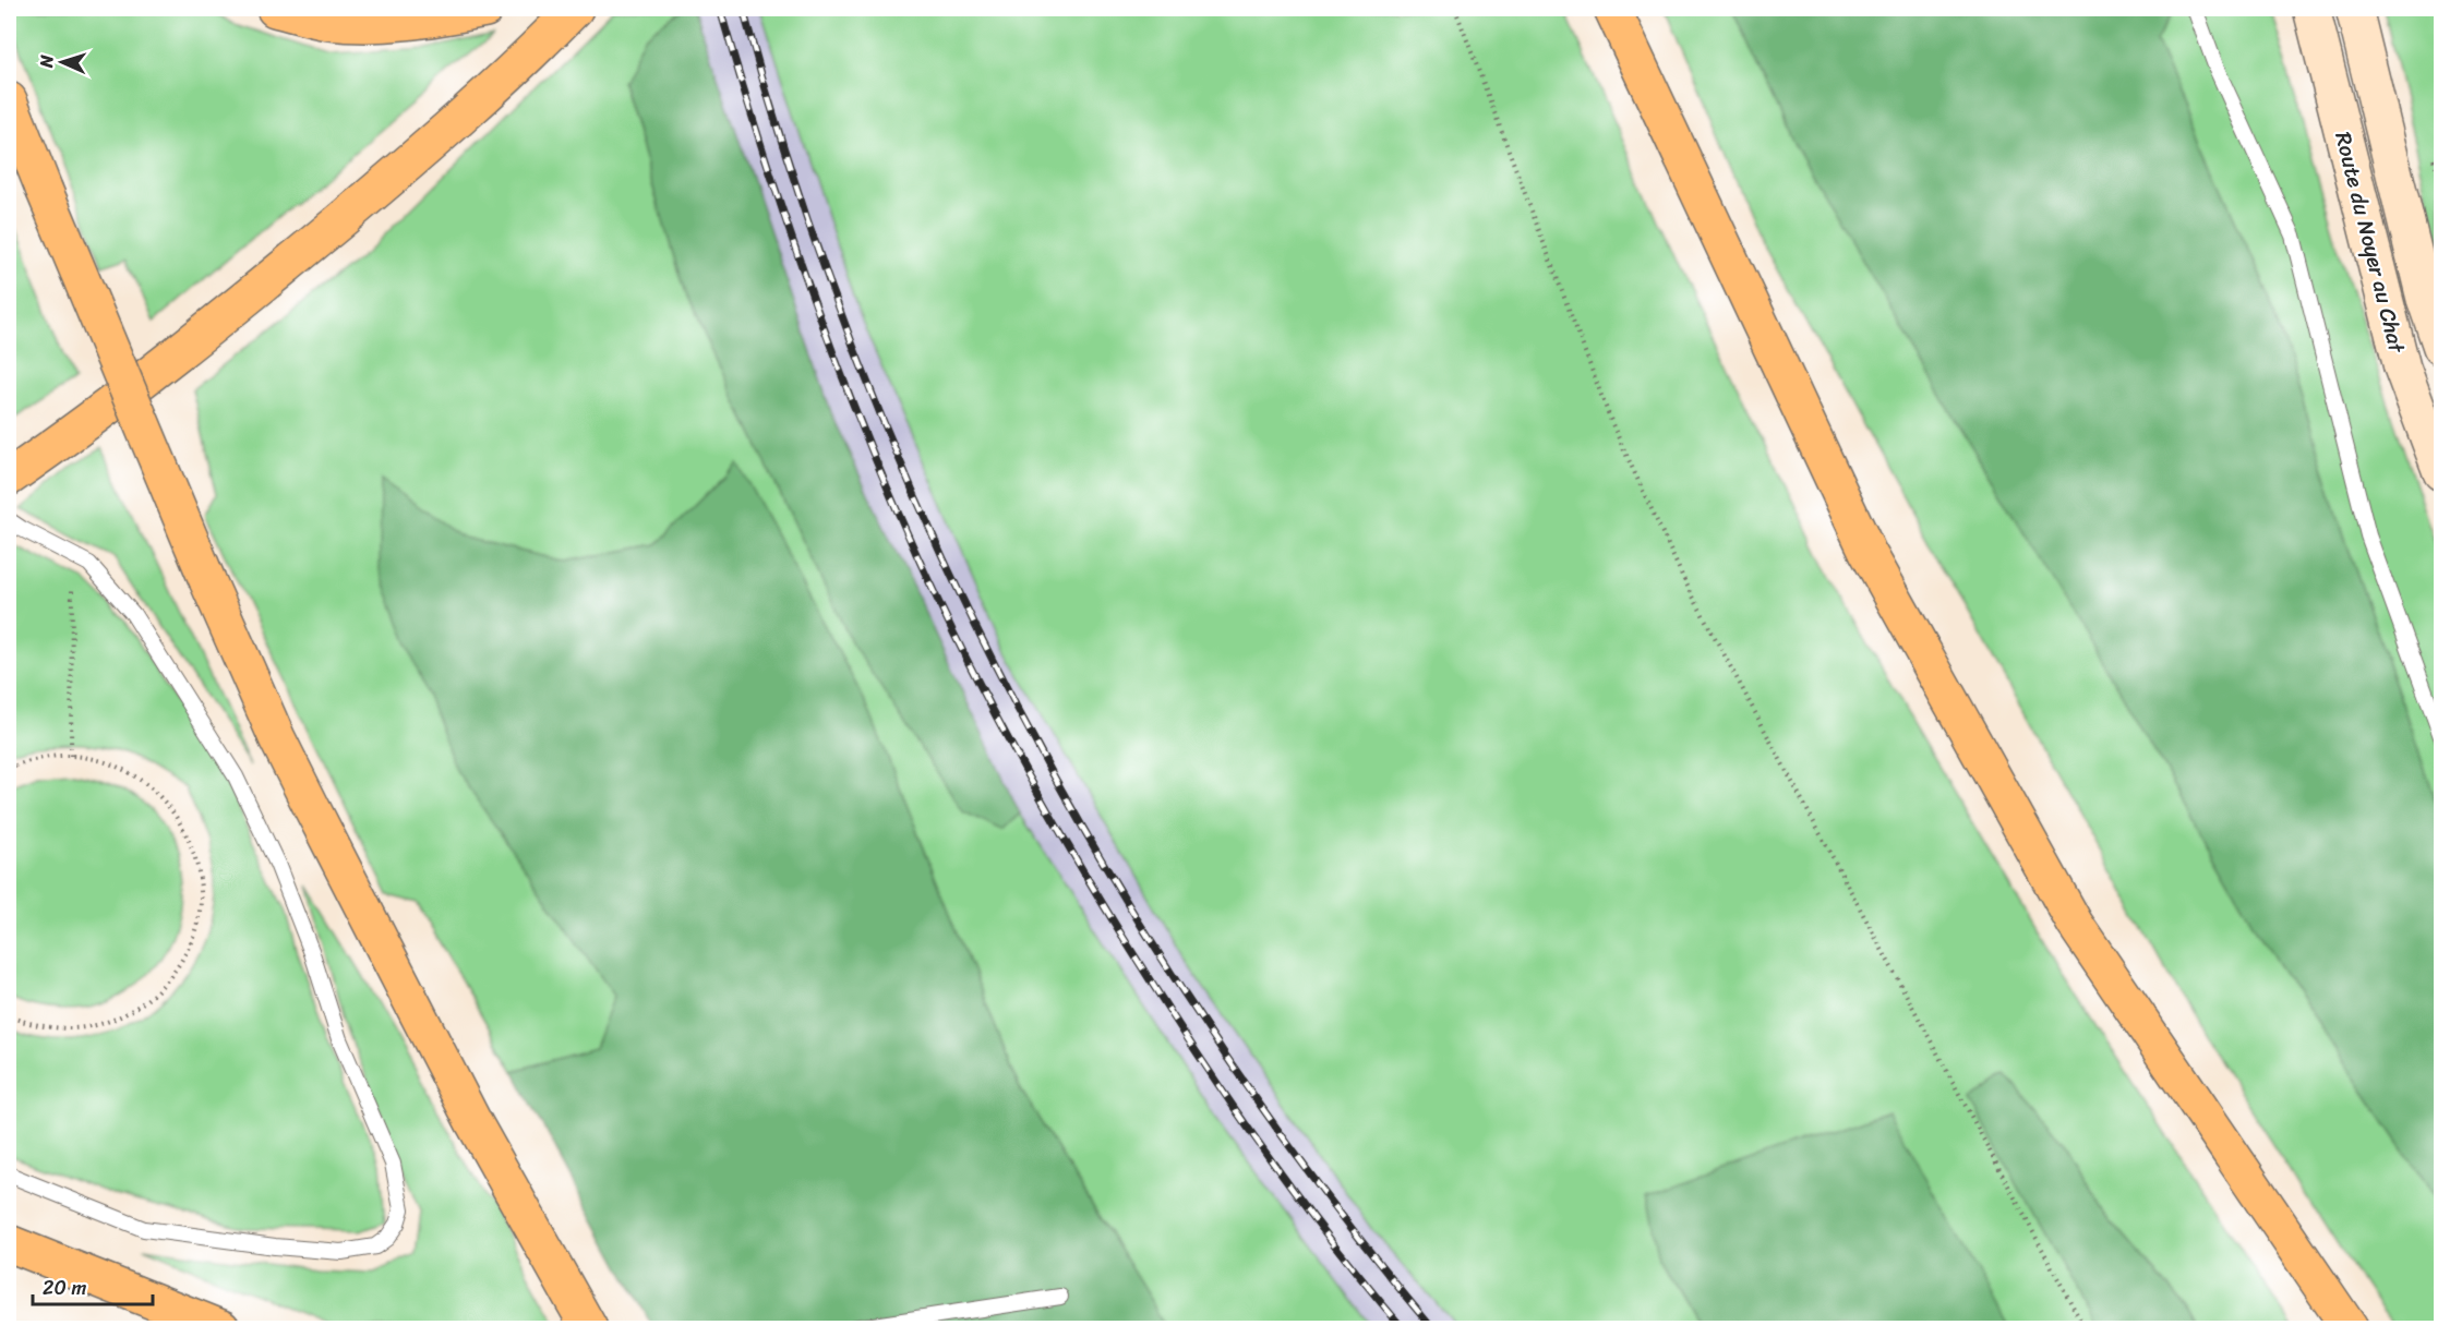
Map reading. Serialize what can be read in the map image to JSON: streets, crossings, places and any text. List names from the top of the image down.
{
  "streets": {
    "street": ["Route du Noyer au Chat"]
  },
  "scale_bar": "20 m",
  "north": "left"
}
